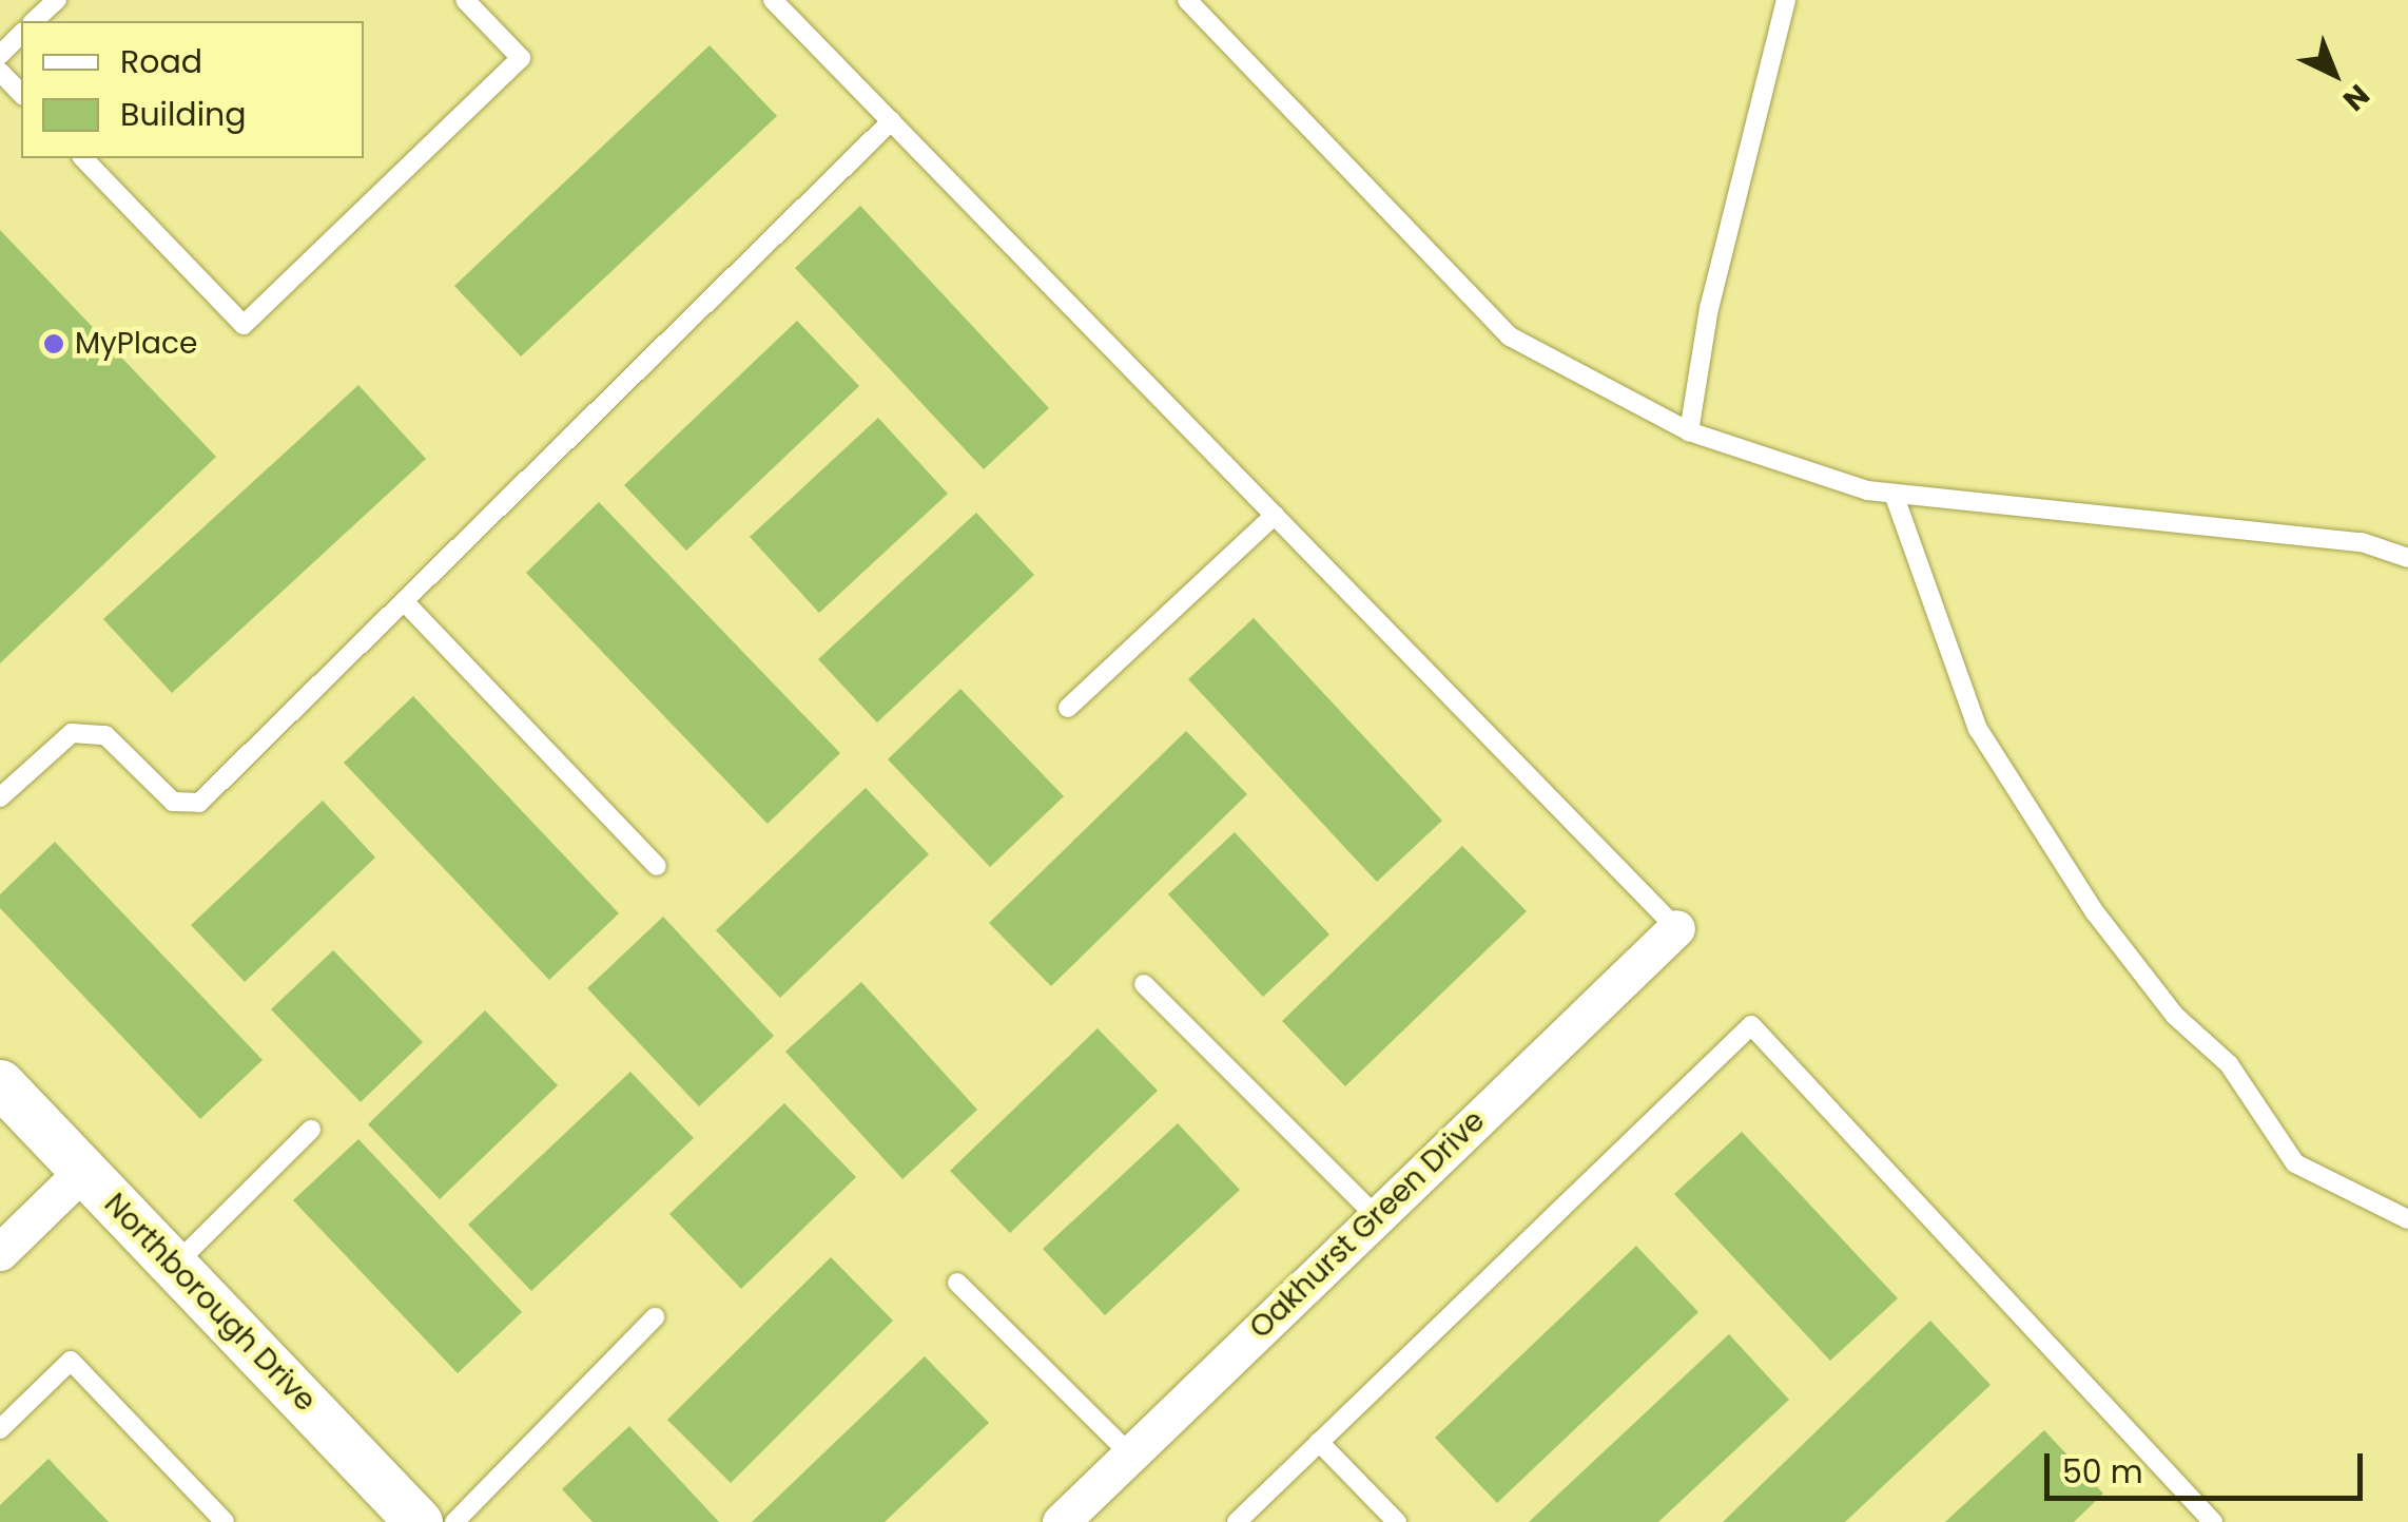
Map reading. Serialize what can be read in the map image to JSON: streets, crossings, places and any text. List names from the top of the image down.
{
  "streets": {
    "street": ["Oakhurst Green Drive", "Northborough Drive"]
  },
  "places": ["MyPlace"],
  "legend": ["Road", "Building"],
  "scale_bar": "50 m",
  "north": "bottom right"
}
